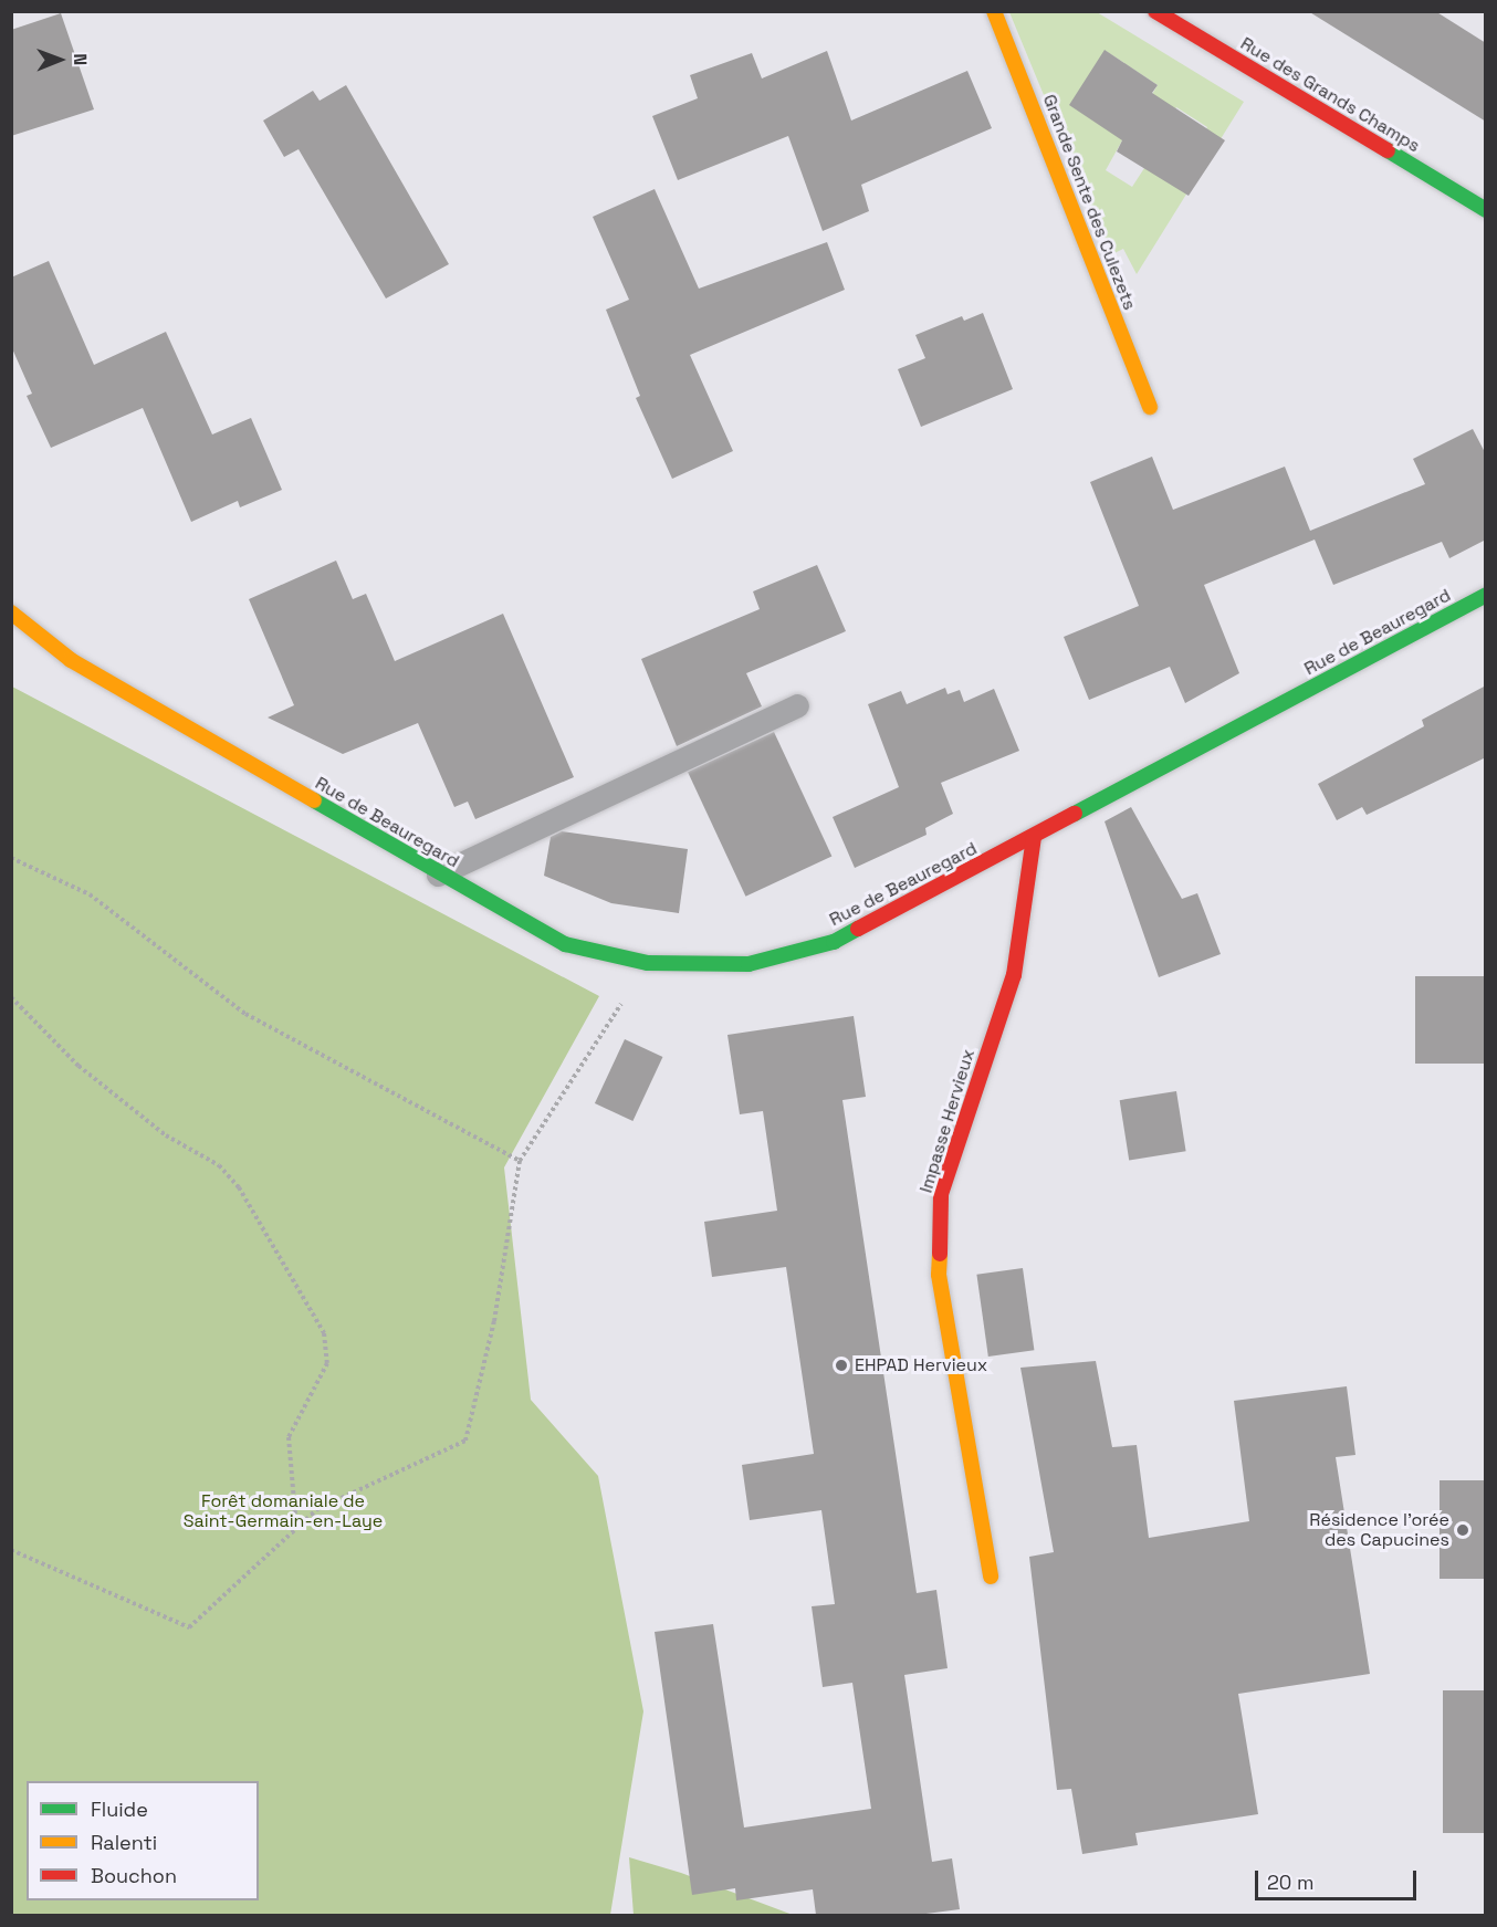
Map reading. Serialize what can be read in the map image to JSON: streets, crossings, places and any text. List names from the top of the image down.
{
  "streets": {
    "street": [
      "Rue des Grands Champs",
      "Grande Sente des Culezets",
      "Rue de Beauregard",
      "Impasse Hervieux"
    ]
  },
  "crossings": [
    ["Rue de Beauregard", "Impasse Hervieux"]
  ],
  "parks": ["Forêt domaniale de Saint-Germain-en-Laye"],
  "places": ["EHPAD Hervieux", "Résidence l'orée des Capucines"],
  "legend": ["Fluide", "Ralenti", "Bouchon"],
  "scale_bar": "20 m",
  "north": "right"
}
